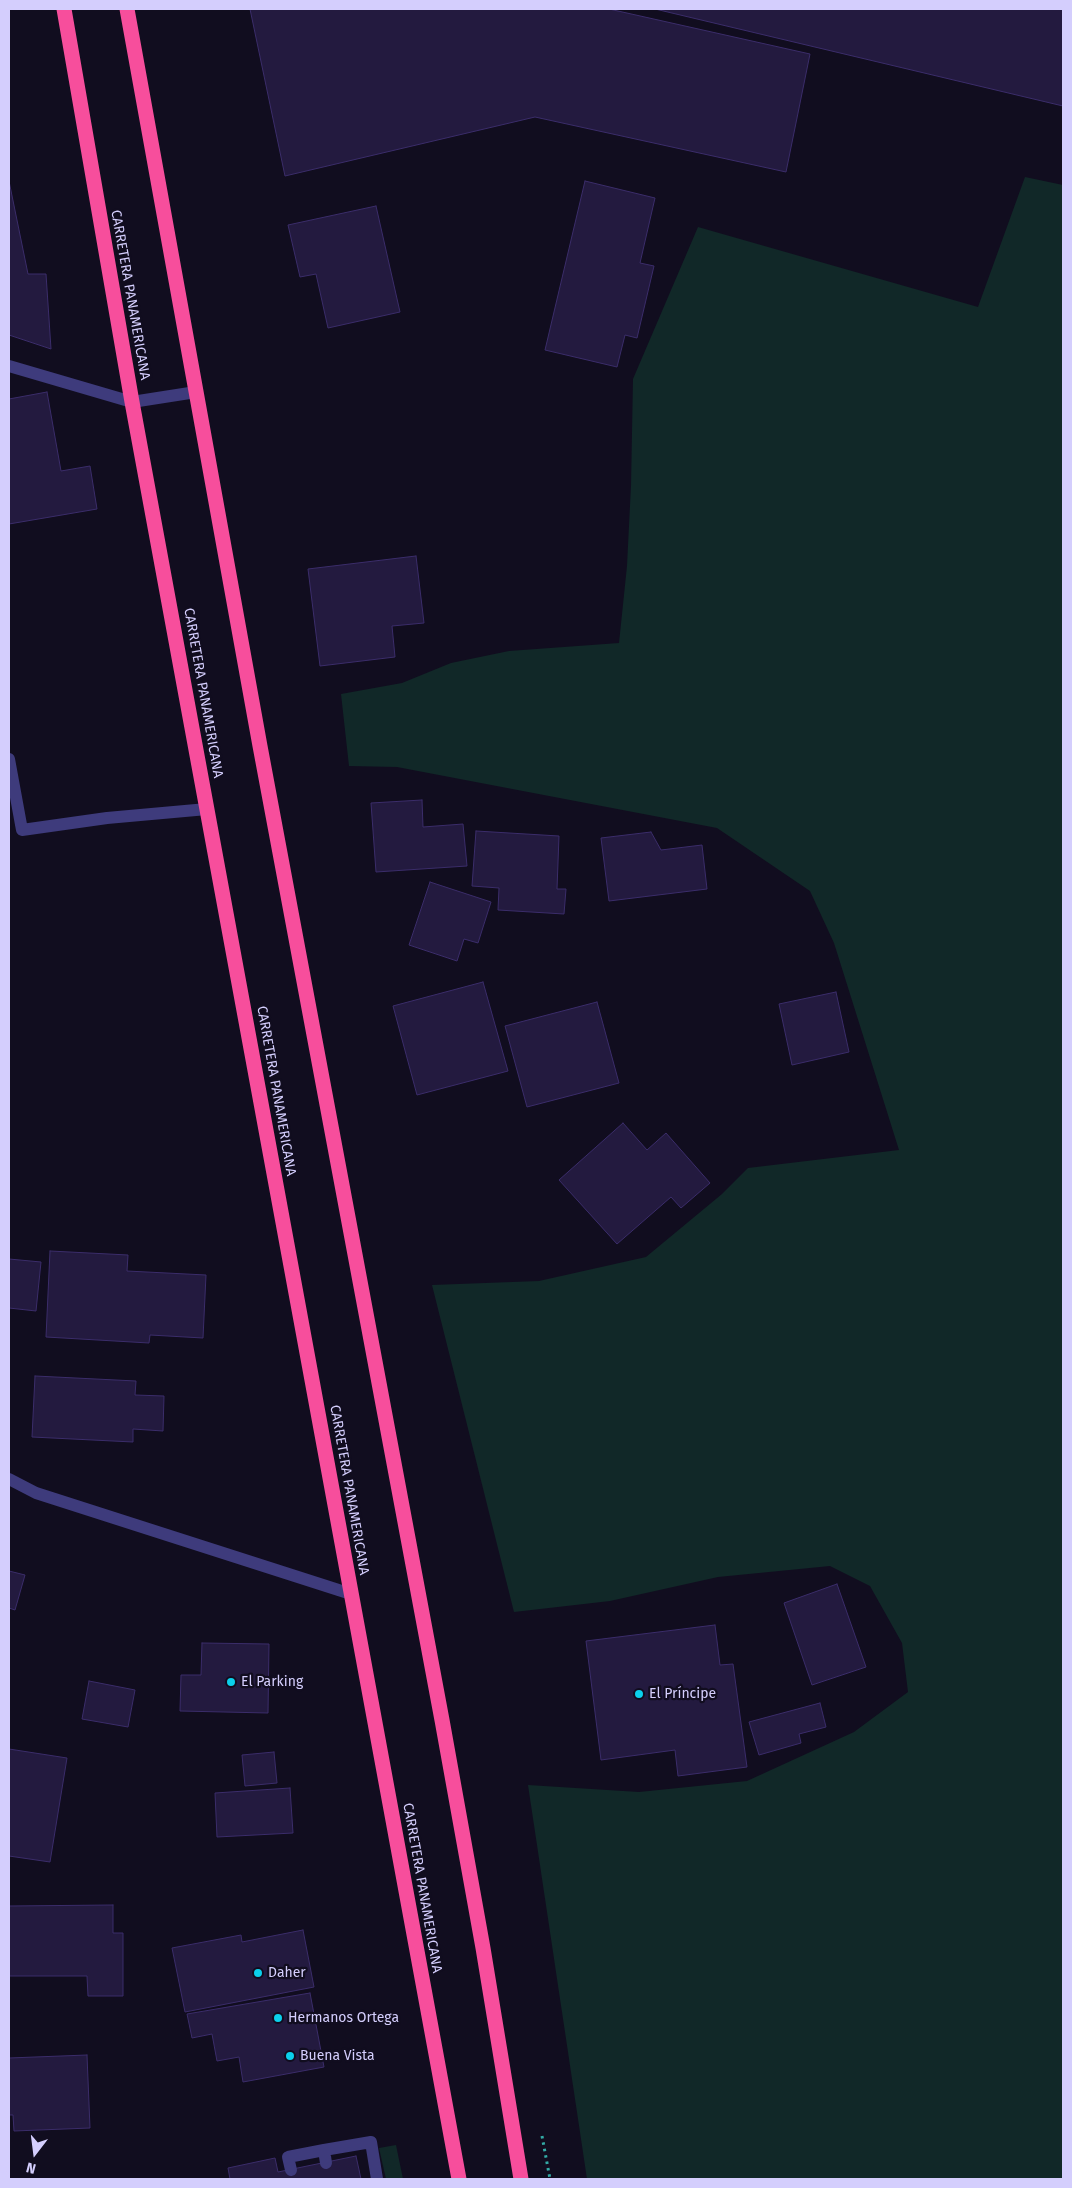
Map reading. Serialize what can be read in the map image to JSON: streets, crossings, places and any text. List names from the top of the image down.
{
  "streets": {
    "highway": ["CARRETERA PANAMERICANA"]
  },
  "places": [
    "El Parking",
    "El Príncipe",
    "Daher",
    "Hermanos Ortega",
    "Buena Vista"
  ],
  "north": "bottom"
}
